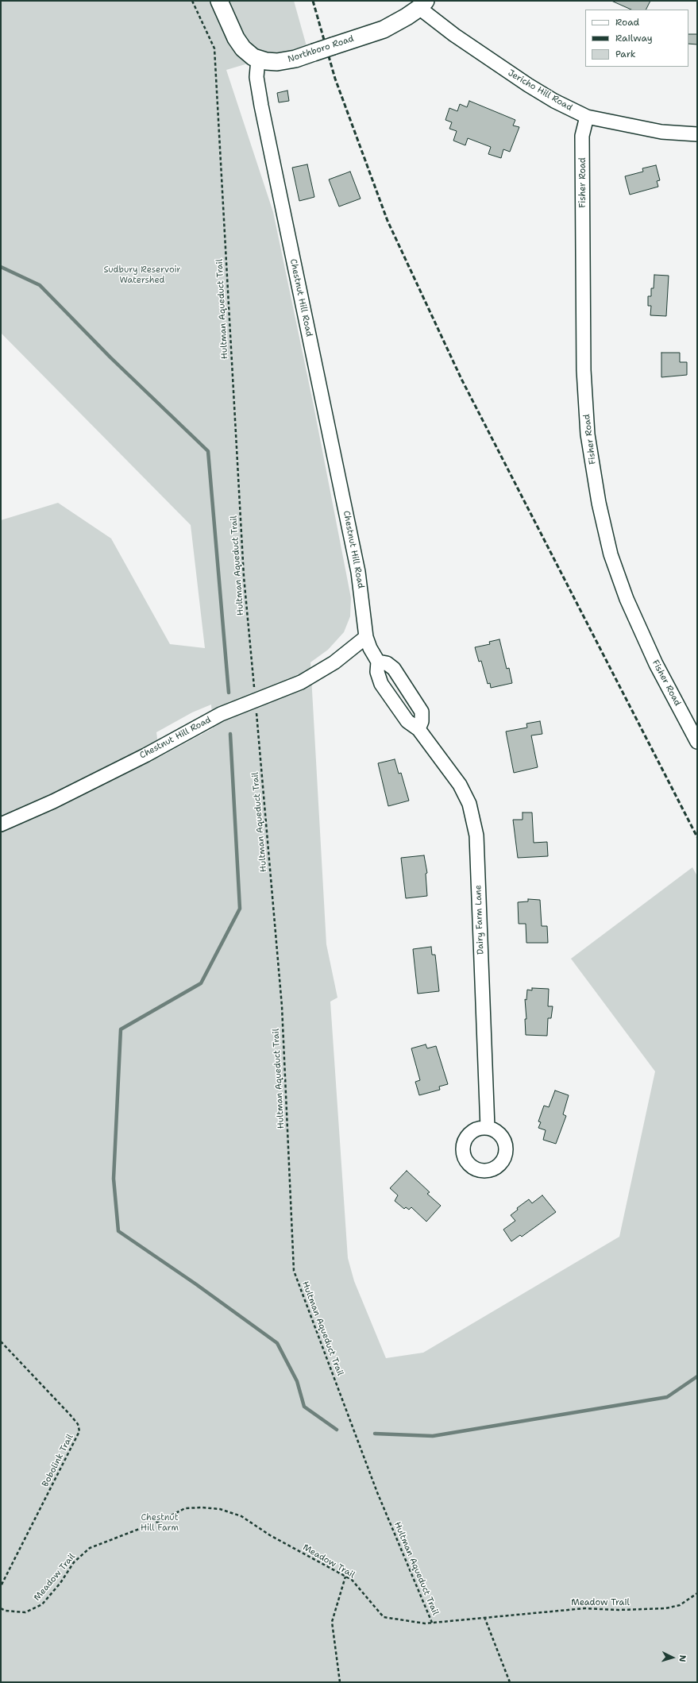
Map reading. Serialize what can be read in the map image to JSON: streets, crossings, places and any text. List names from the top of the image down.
{
  "streets": {
    "main road": ["Northboro Road"],
    "street": [
      "Jericho Hill Road",
      "Fisher Road",
      "Chestnut Hill Road",
      "Dairy Farm Lane"
    ],
    "path": ["Hultman Aqueduct Trail", "Bobolink Trail", "Meadow Trail"]
  },
  "crossings": [
    ["Northboro Road", "Jericho Hill Road"],
    ["Northboro Road", "Chestnut Hill Road"],
    ["Jericho Hill Road", "Fisher Road"],
    ["Chestnut Hill Road", "Hultman Aqueduct Trail"],
    ["Chestnut Hill Road", "Dairy Farm Lane"],
    ["Hultman Aqueduct Trail", "Meadow Trail"]
  ],
  "parks": ["Sudbury Reservoir Watershed", "Chestnut Hill Farm"],
  "legend": ["Road", "Railway", "Park"],
  "north": "right"
}
